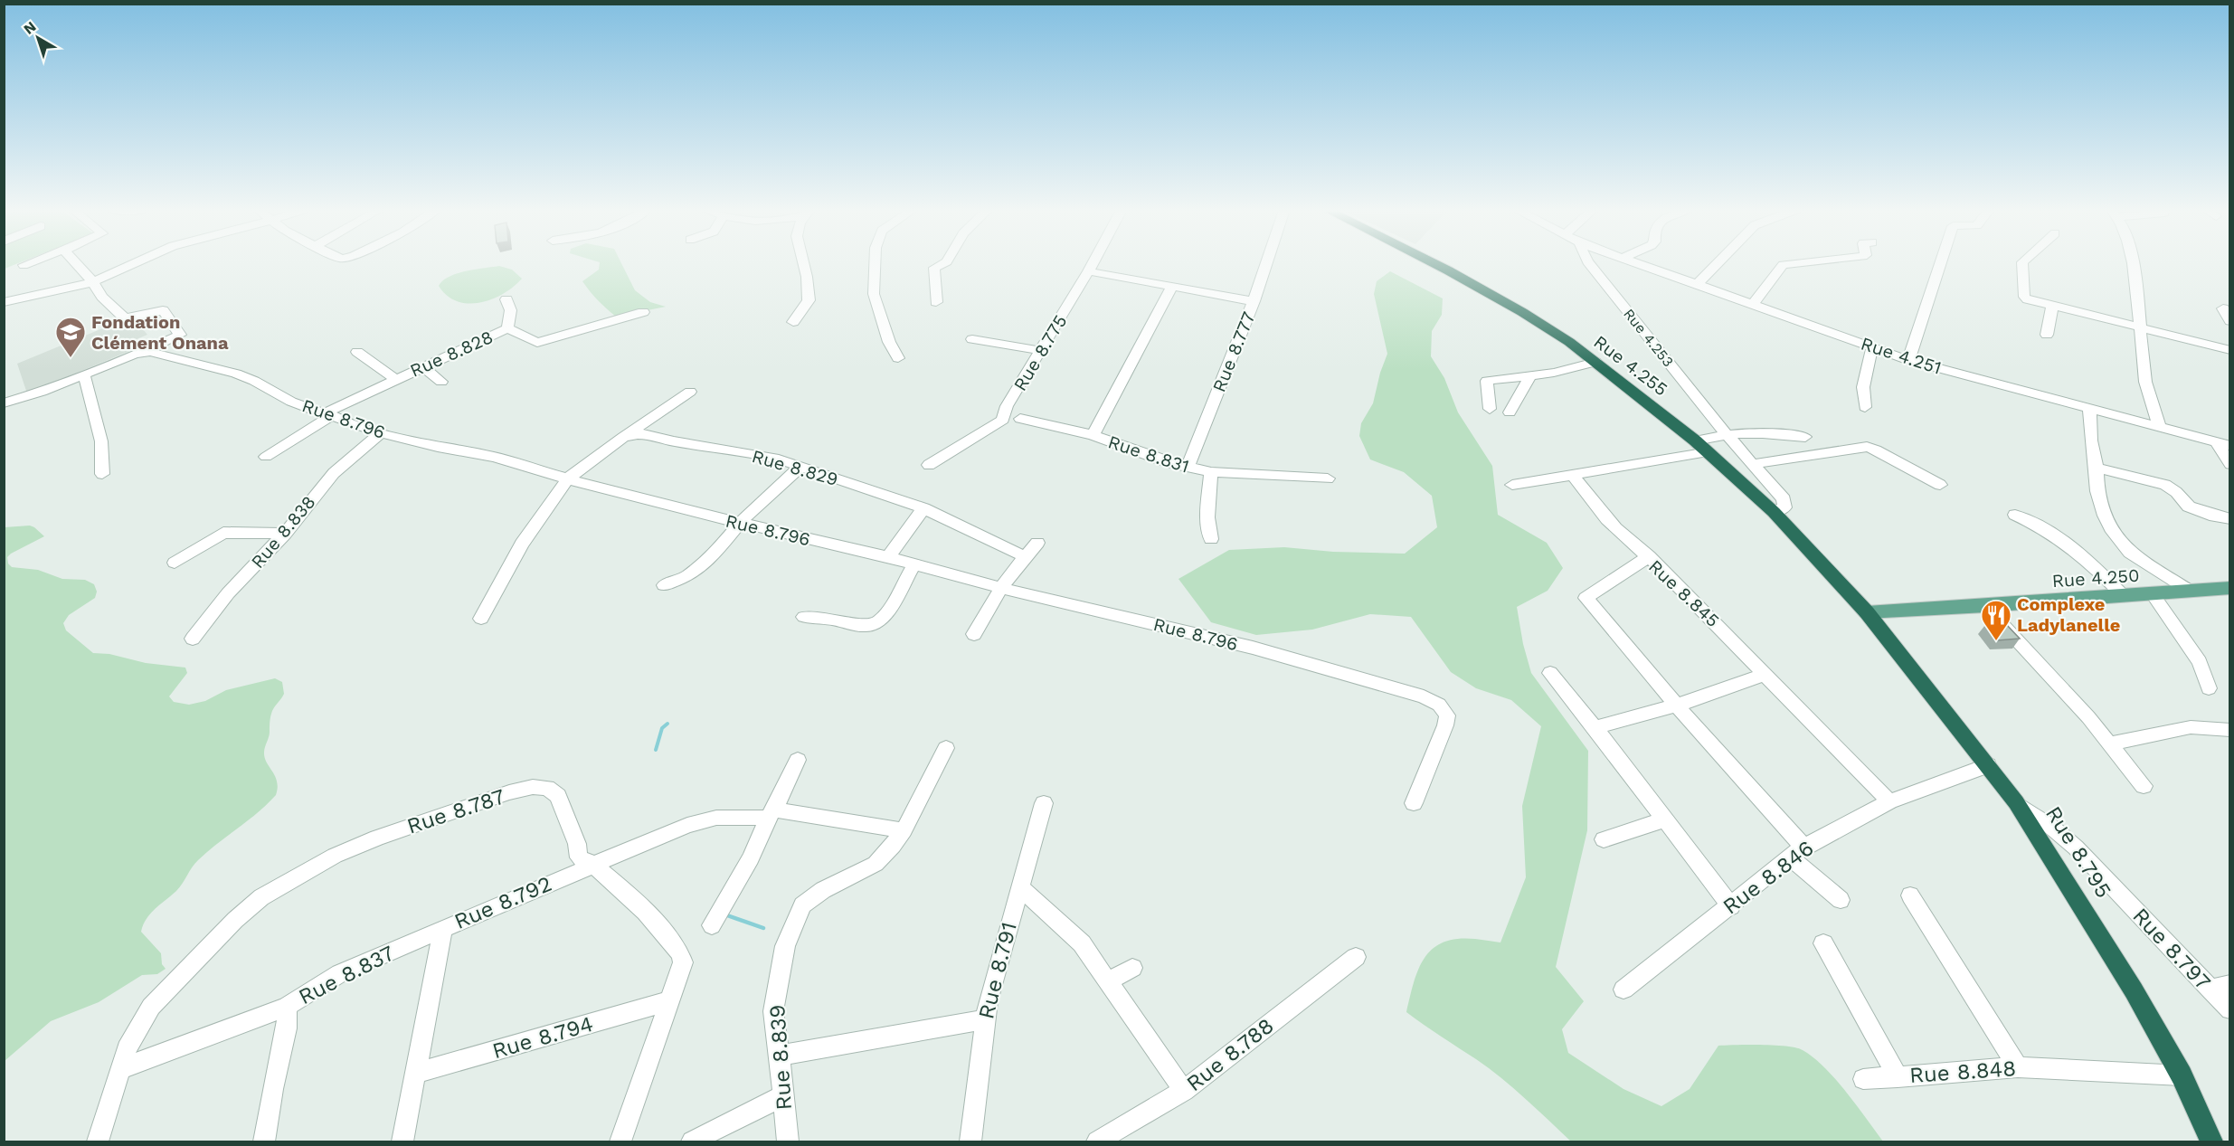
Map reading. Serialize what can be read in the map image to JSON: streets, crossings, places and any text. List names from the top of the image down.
{
  "streets": {
    "highway": ["Rue 4.255", "Rue 8.795"],
    "main road": ["Rue 4.250"],
    "street": [
      "Rue 4.253",
      "Rue 8.777",
      "Rue 8.775",
      "Rue 8.828",
      "Rue 4.251",
      "Rue 8.796",
      "Rue 8.831",
      "Rue 8.829",
      "Rue 8.838",
      "Rue 8.845",
      "Rue 8.787",
      "Rue 8.846",
      "Rue 8.792",
      "Rue 8.797",
      "Rue 8.791",
      "Rue 8.837",
      "Rue 8.794",
      "Rue 8.788",
      "Rue 8.839",
      "Rue 8.848"
    ]
  },
  "crossings": [
    ["Rue 4.253", "Rue 4.255"],
    ["Rue 8.777", "Rue 8.775"],
    ["Rue 8.777", "Rue 8.831"],
    ["Rue 8.828", "Rue 8.796"],
    ["Rue 4.255", "Rue 4.250"],
    ["Rue 4.255", "Rue 8.795"],
    ["Rue 8.796", "Rue 8.838"],
    ["Rue 4.250", "Rue 8.795"],
    ["Rue 8.845", "Rue 8.846"],
    ["Rue 8.787", "Rue 8.792"],
    ["Rue 8.787", "Rue 8.794"],
    ["Rue 8.795", "Rue 8.846"],
    ["Rue 8.795", "Rue 8.797"],
    ["Rue 8.795", "Rue 8.848"],
    ["Rue 8.792", "Rue 8.837"],
    ["Rue 8.792", "Rue 8.794"],
    ["Rue 8.792", "Rue 8.839"]
  ],
  "places": {
    "school or university": ["Fondation Clément Onana"],
    "restaurant": ["Complexe Ladylanelle"]
  },
  "north": "top left"
}
